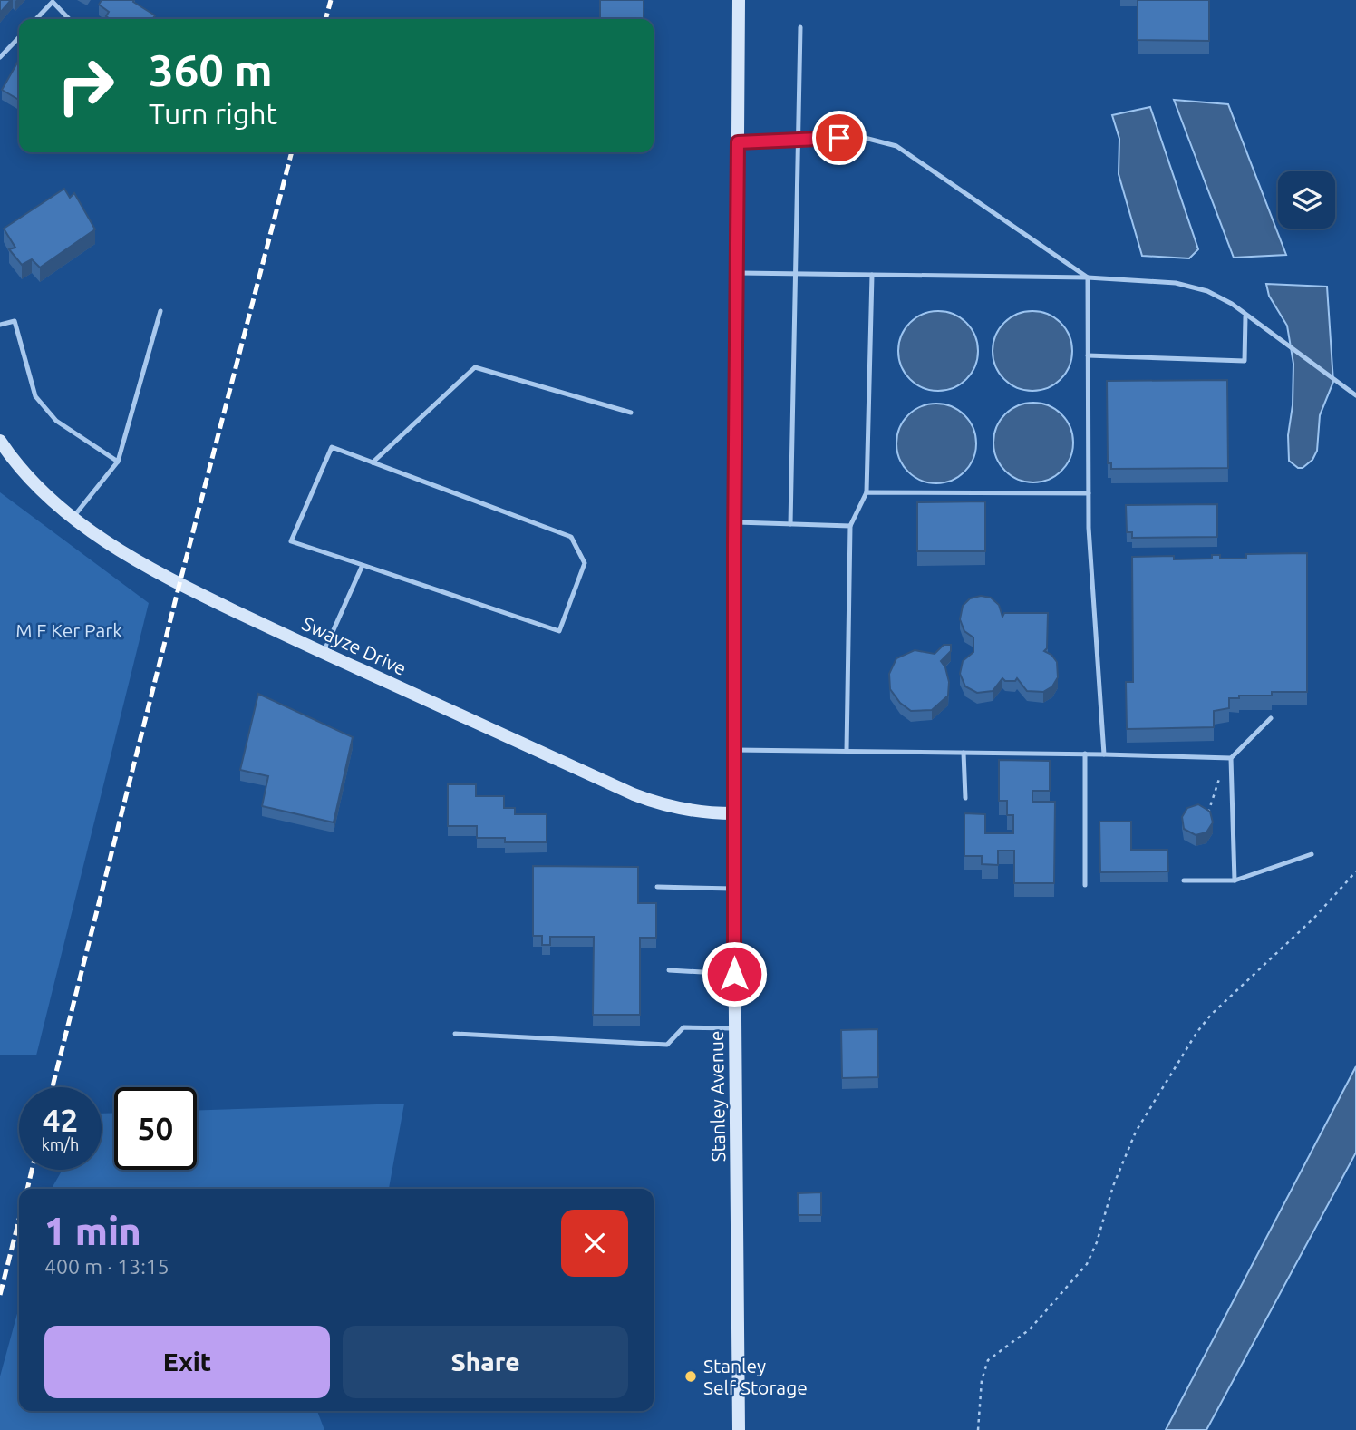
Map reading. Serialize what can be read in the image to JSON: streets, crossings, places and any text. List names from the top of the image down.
{
  "streets": {
    "main road": ["Swayze Drive", "Stanley Avenue"]
  },
  "crossings": [
    ["Swayze Drive", "Stanley Avenue"]
  ],
  "parks": ["M F Ker Park"],
  "places": ["Stanley Self Storage"],
  "page": {
    "turn": ["360 m", "Turn right"],
    "speed": "42 km/h",
    "limit": "50",
    "heading": ["1 min", "400 m · 13:15"],
    "buttons": ["Exit", "Share"]
  }
}
